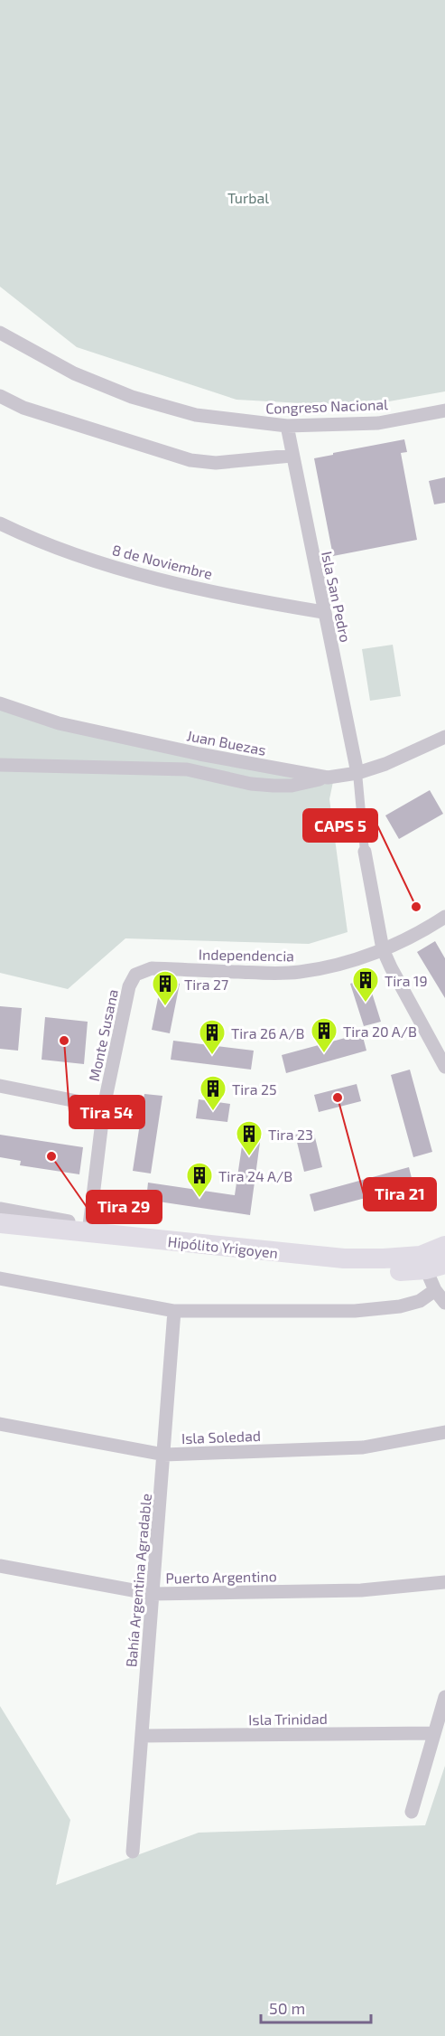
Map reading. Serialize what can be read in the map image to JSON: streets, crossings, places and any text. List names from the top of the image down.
{
  "streets": {
    "main road": ["Hipólito Yrigoyen"],
    "street": [
      "Congreso Nacional",
      "8 de Noviembre",
      "Isla San Pedro",
      "Juan Buezas",
      "Independencia",
      "Monte Susana",
      "Isla Soledad",
      "Puerto Argentino",
      "Bahía Argentina Agradable",
      "Isla Trinidad"
    ]
  },
  "crossings": [
    ["Congreso Nacional", "Isla San Pedro"],
    ["8 de Noviembre", "Isla San Pedro"],
    ["Isla San Pedro", "Juan Buezas"],
    ["Independencia", "Monte Susana"],
    ["Monte Susana", "Hipólito Yrigoyen"],
    ["Isla Soledad", "Bahía Argentina Agradable"],
    ["Puerto Argentino", "Bahía Argentina Agradable"],
    ["Bahía Argentina Agradable", "Isla Trinidad"]
  ],
  "parks": ["Turbal"],
  "places": {
    "other": [
      "CAPS 5",
      "Tira 54",
      "Tira 21",
      "Tira 29"
    ],
    "building": [
      "Tira 19",
      "Tira 27",
      "Tira 20 A/B",
      "Tira 26 A/B",
      "Tira 25",
      "Tira 23",
      "Tira 24 A/B"
    ]
  },
  "scale_bar": "50 m"
}
